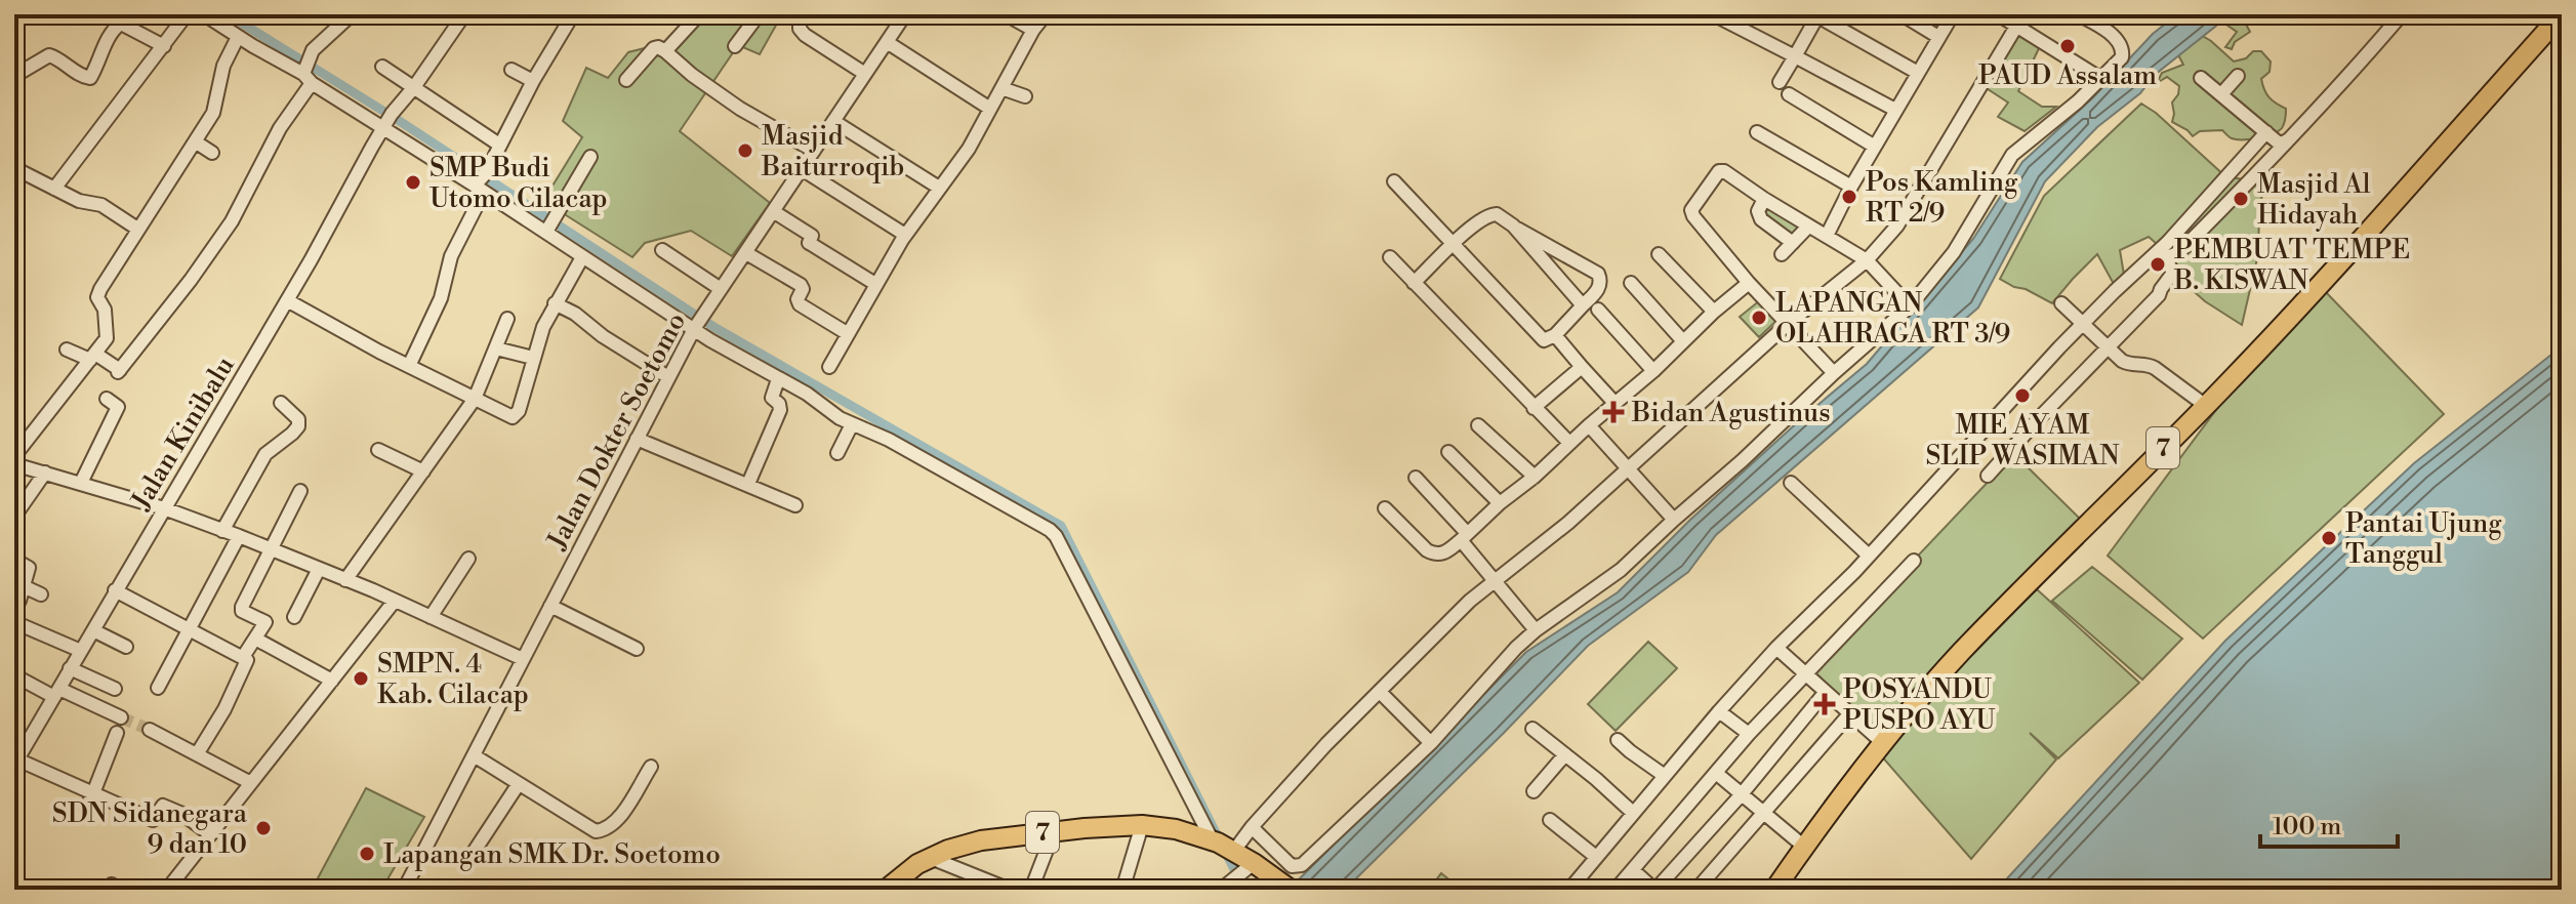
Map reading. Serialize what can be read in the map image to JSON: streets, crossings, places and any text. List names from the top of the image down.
{
  "streets": {
    "highway": ["7"],
    "street": ["Jalan Dokter Soetomo", "Jalan Kinibalu"]
  },
  "places": {
    "other": [
      "PAUD Assalam",
      "Masjid Baiturroqib",
      "SMP Budi Utomo Cilacap",
      "Pos Kamling RT 2/9",
      "Masjid Al Hidayah",
      "PEMBUAT TEMPE B. KISWAN",
      "LAPANGAN OLAHRAGA RT 3/9",
      "MIE AYAM SLIP WASIMAN",
      "Pantai Ujung Tanggul",
      "SMPN. 4 Kab. Cilacap",
      "SDN Sidanegara 9 dan 10",
      "Lapangan SMK Dr. Soetomo"
    ],
    "health": ["Bidan Agustinus", "POSYANDU PUSPO AYU"]
  },
  "scale_bar": "100 m"
}
